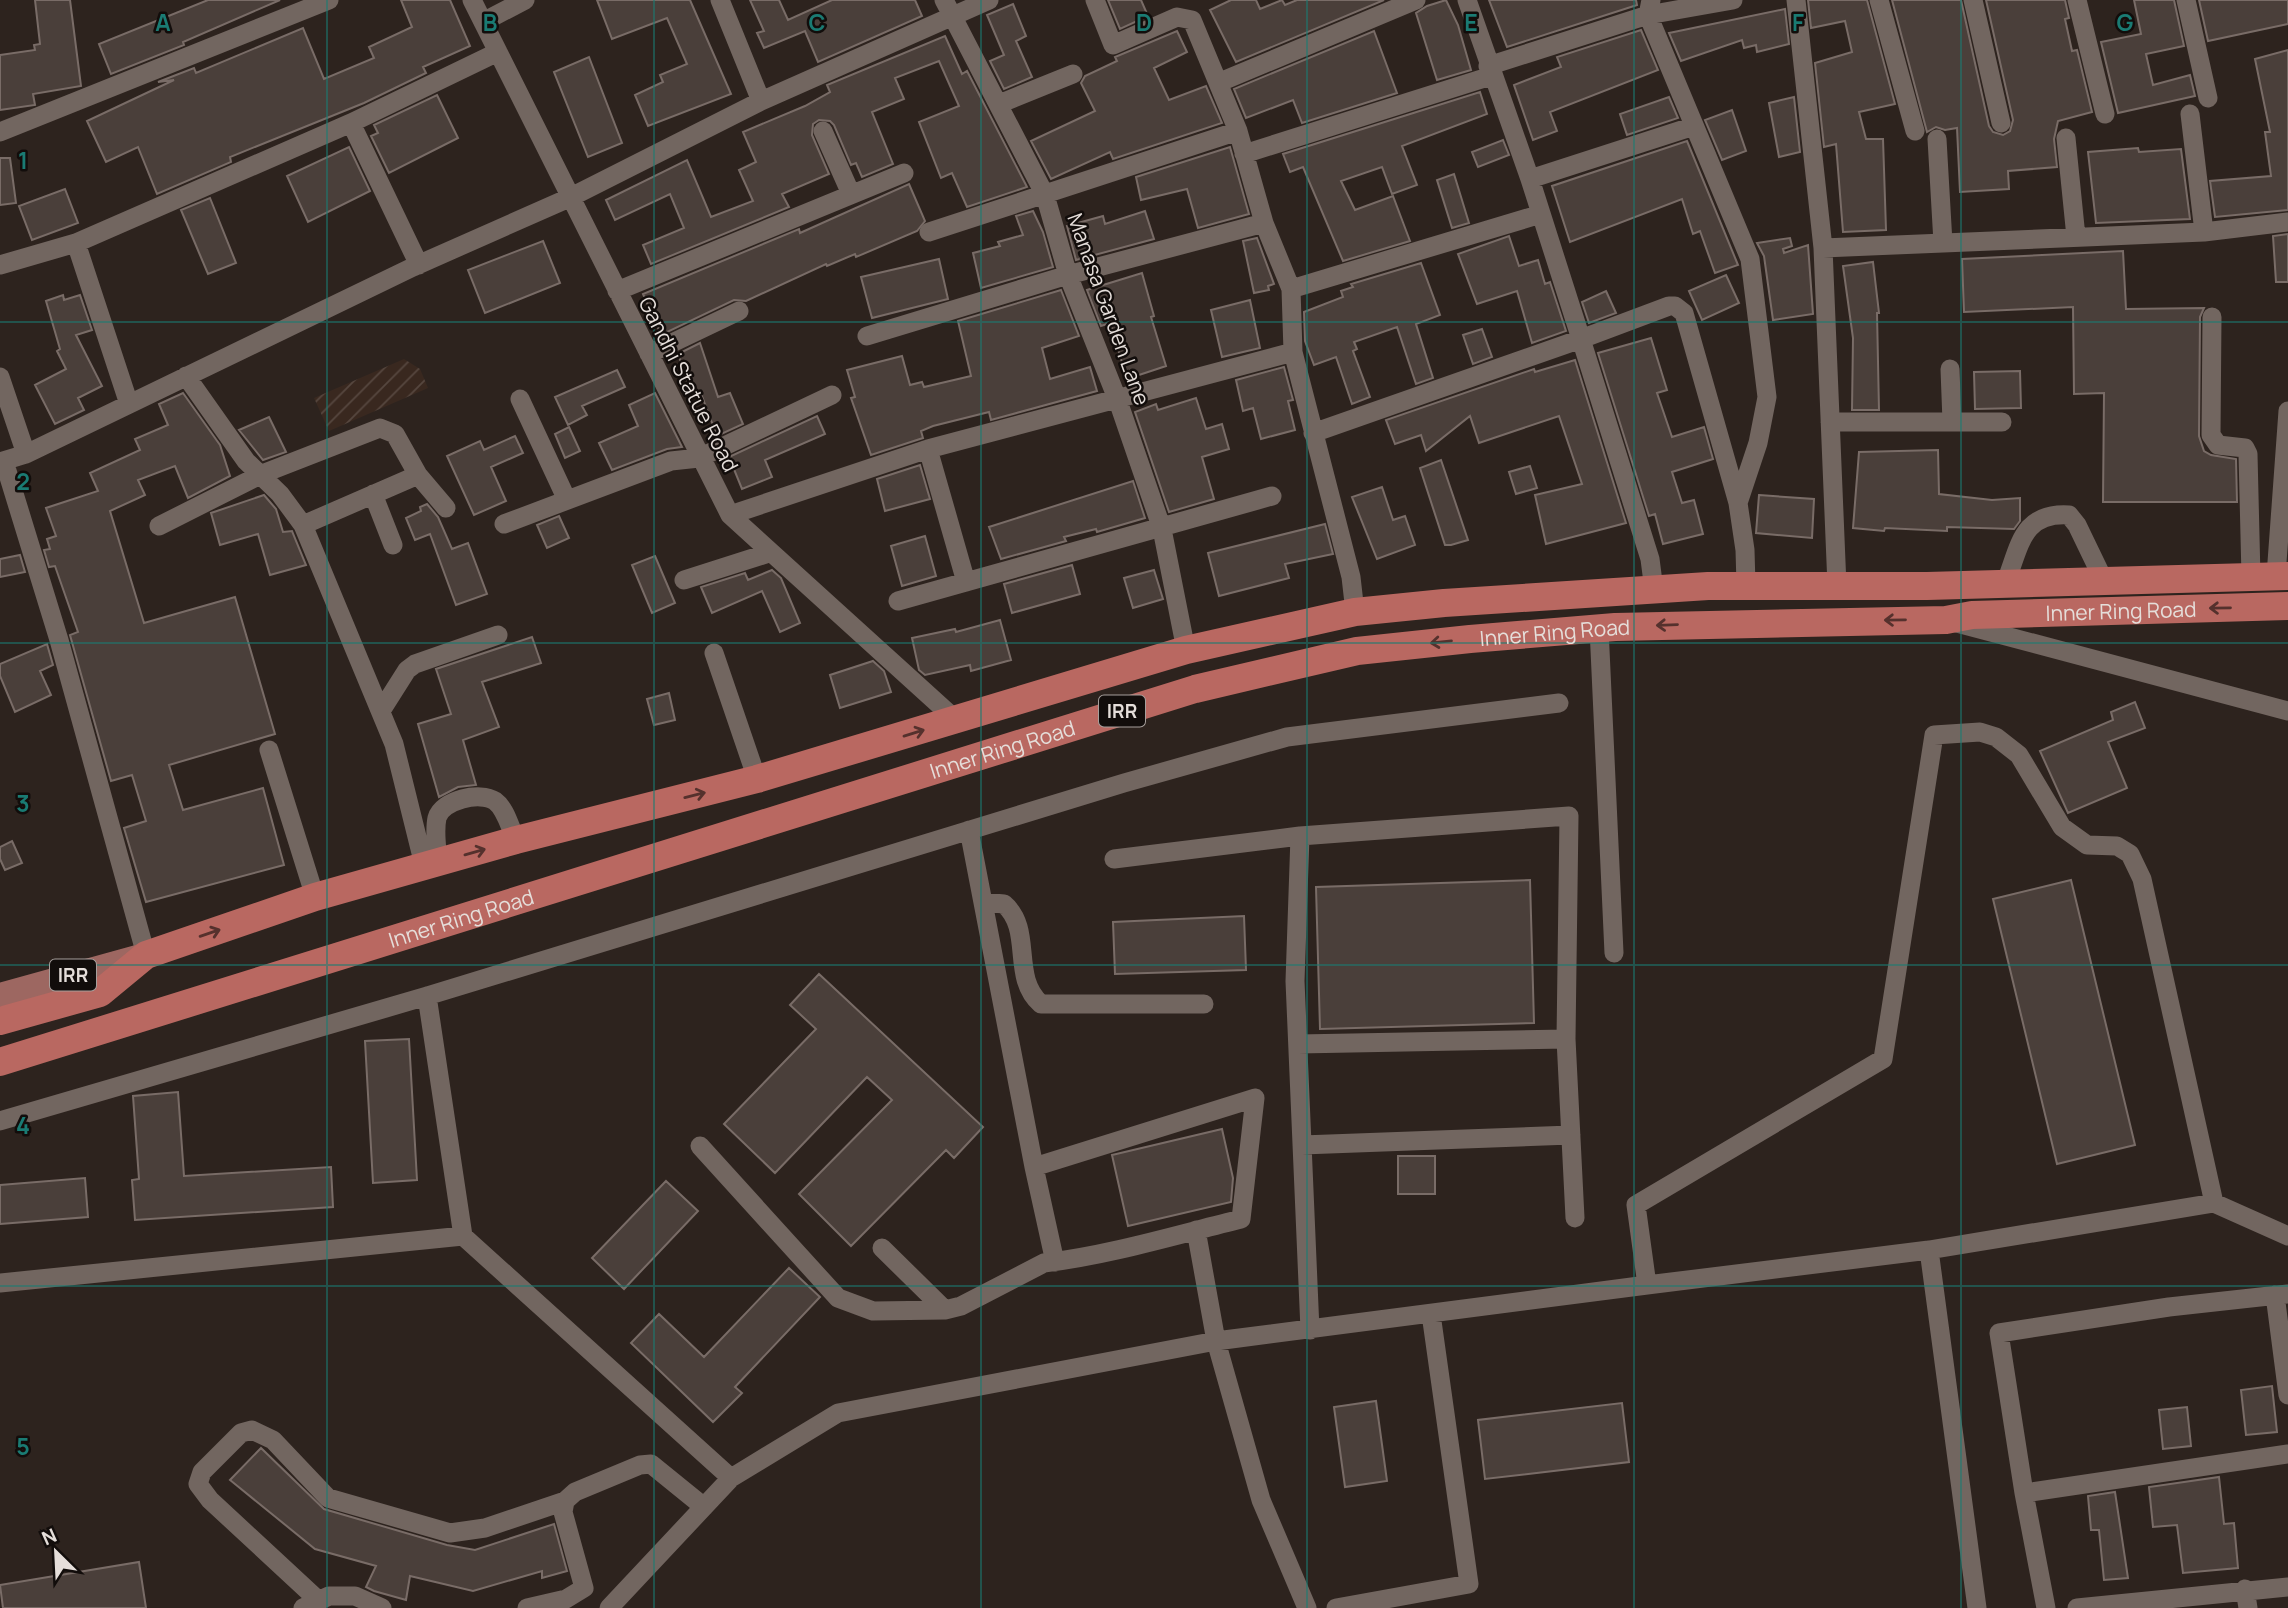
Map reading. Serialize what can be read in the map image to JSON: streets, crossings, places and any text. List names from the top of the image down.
{
  "streets": {
    "highway": ["Inner Ring Road", "IRR"],
    "street": ["Manasa Garden Lane", "Gandhi Statue Road"]
  },
  "crossings": [
    ["Manasa Garden Lane", "Inner Ring Road"],
    ["Gandhi Statue Road", "Inner Ring Road"]
  ],
  "north": "top left",
  "grid": {
    "columns": [
      "A",
      "B",
      "C",
      "D",
      "E",
      "F",
      "G"
    ],
    "rows": [
      "1",
      "2",
      "3",
      "4",
      "5"
    ]
  }
}
